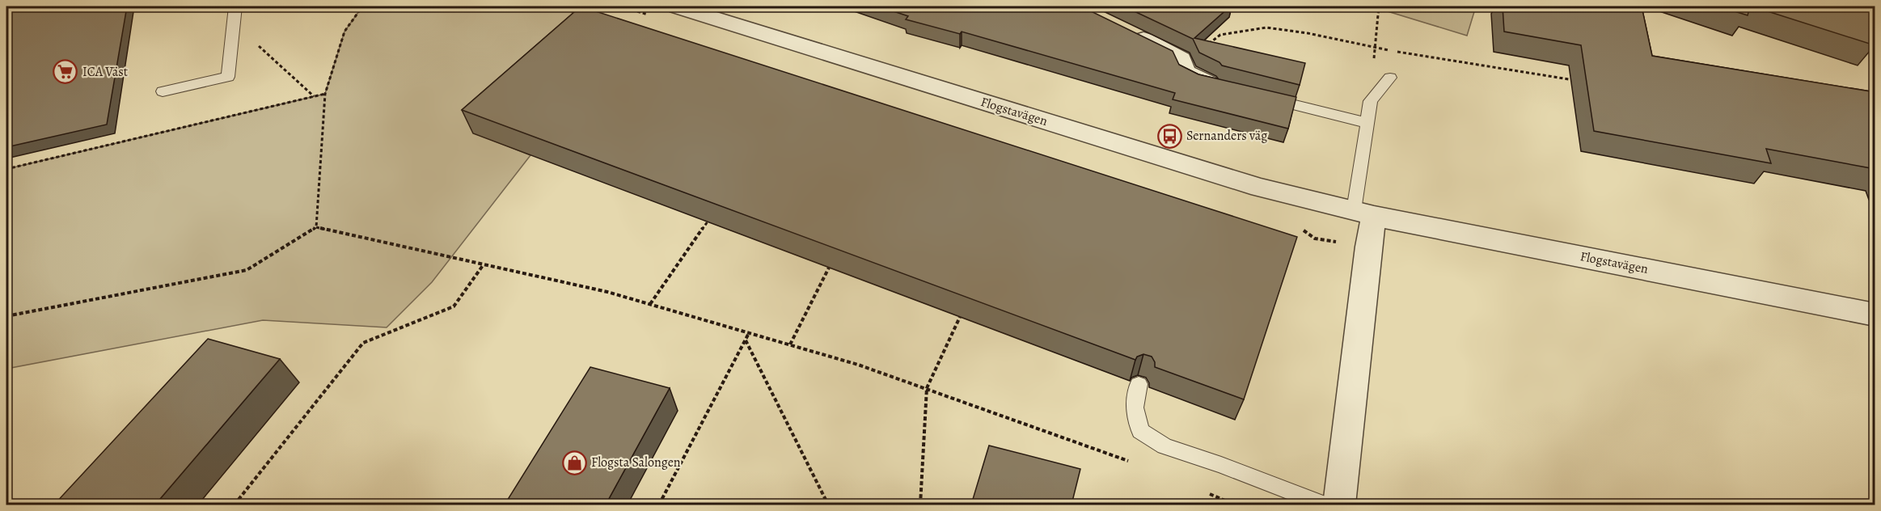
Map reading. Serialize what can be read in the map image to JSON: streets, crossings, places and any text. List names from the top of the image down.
{
  "streets": {
    "street": ["Flogstavägen"]
  },
  "places": {
    "supermarket": ["ICA Väst"],
    "bus stop": ["Sernanders väg"],
    "shop": ["Flogsta Salongen"]
  }
}
